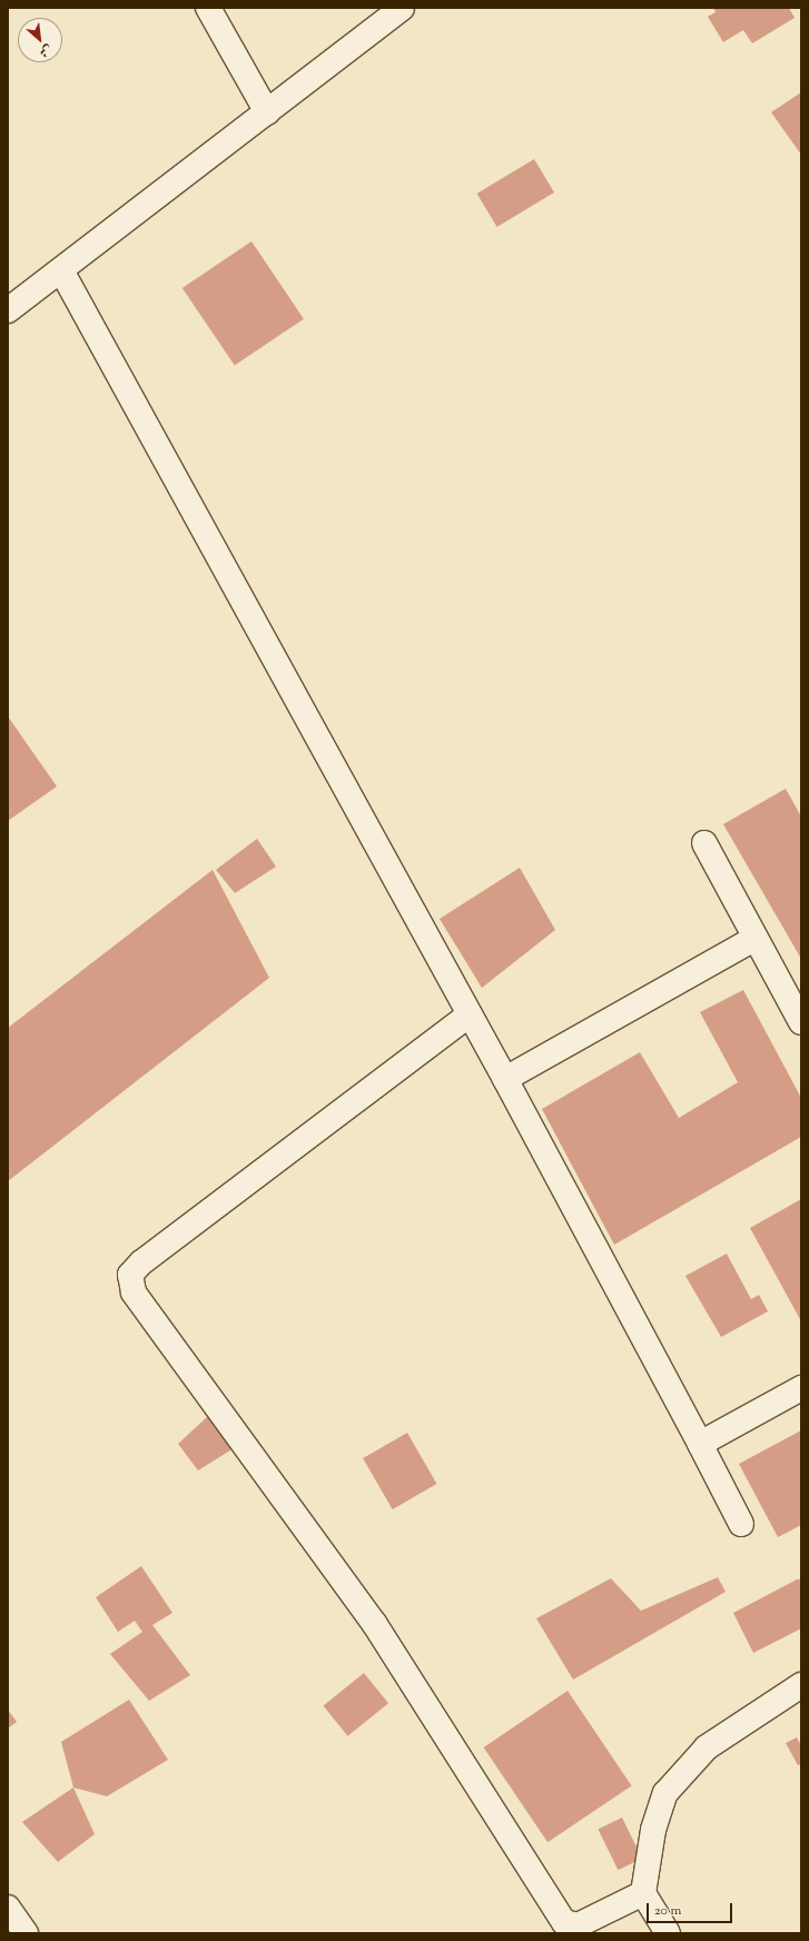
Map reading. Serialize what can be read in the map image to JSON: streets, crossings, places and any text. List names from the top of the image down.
{
  "scale_bar": "20 m",
  "north": "bottom right"
}
